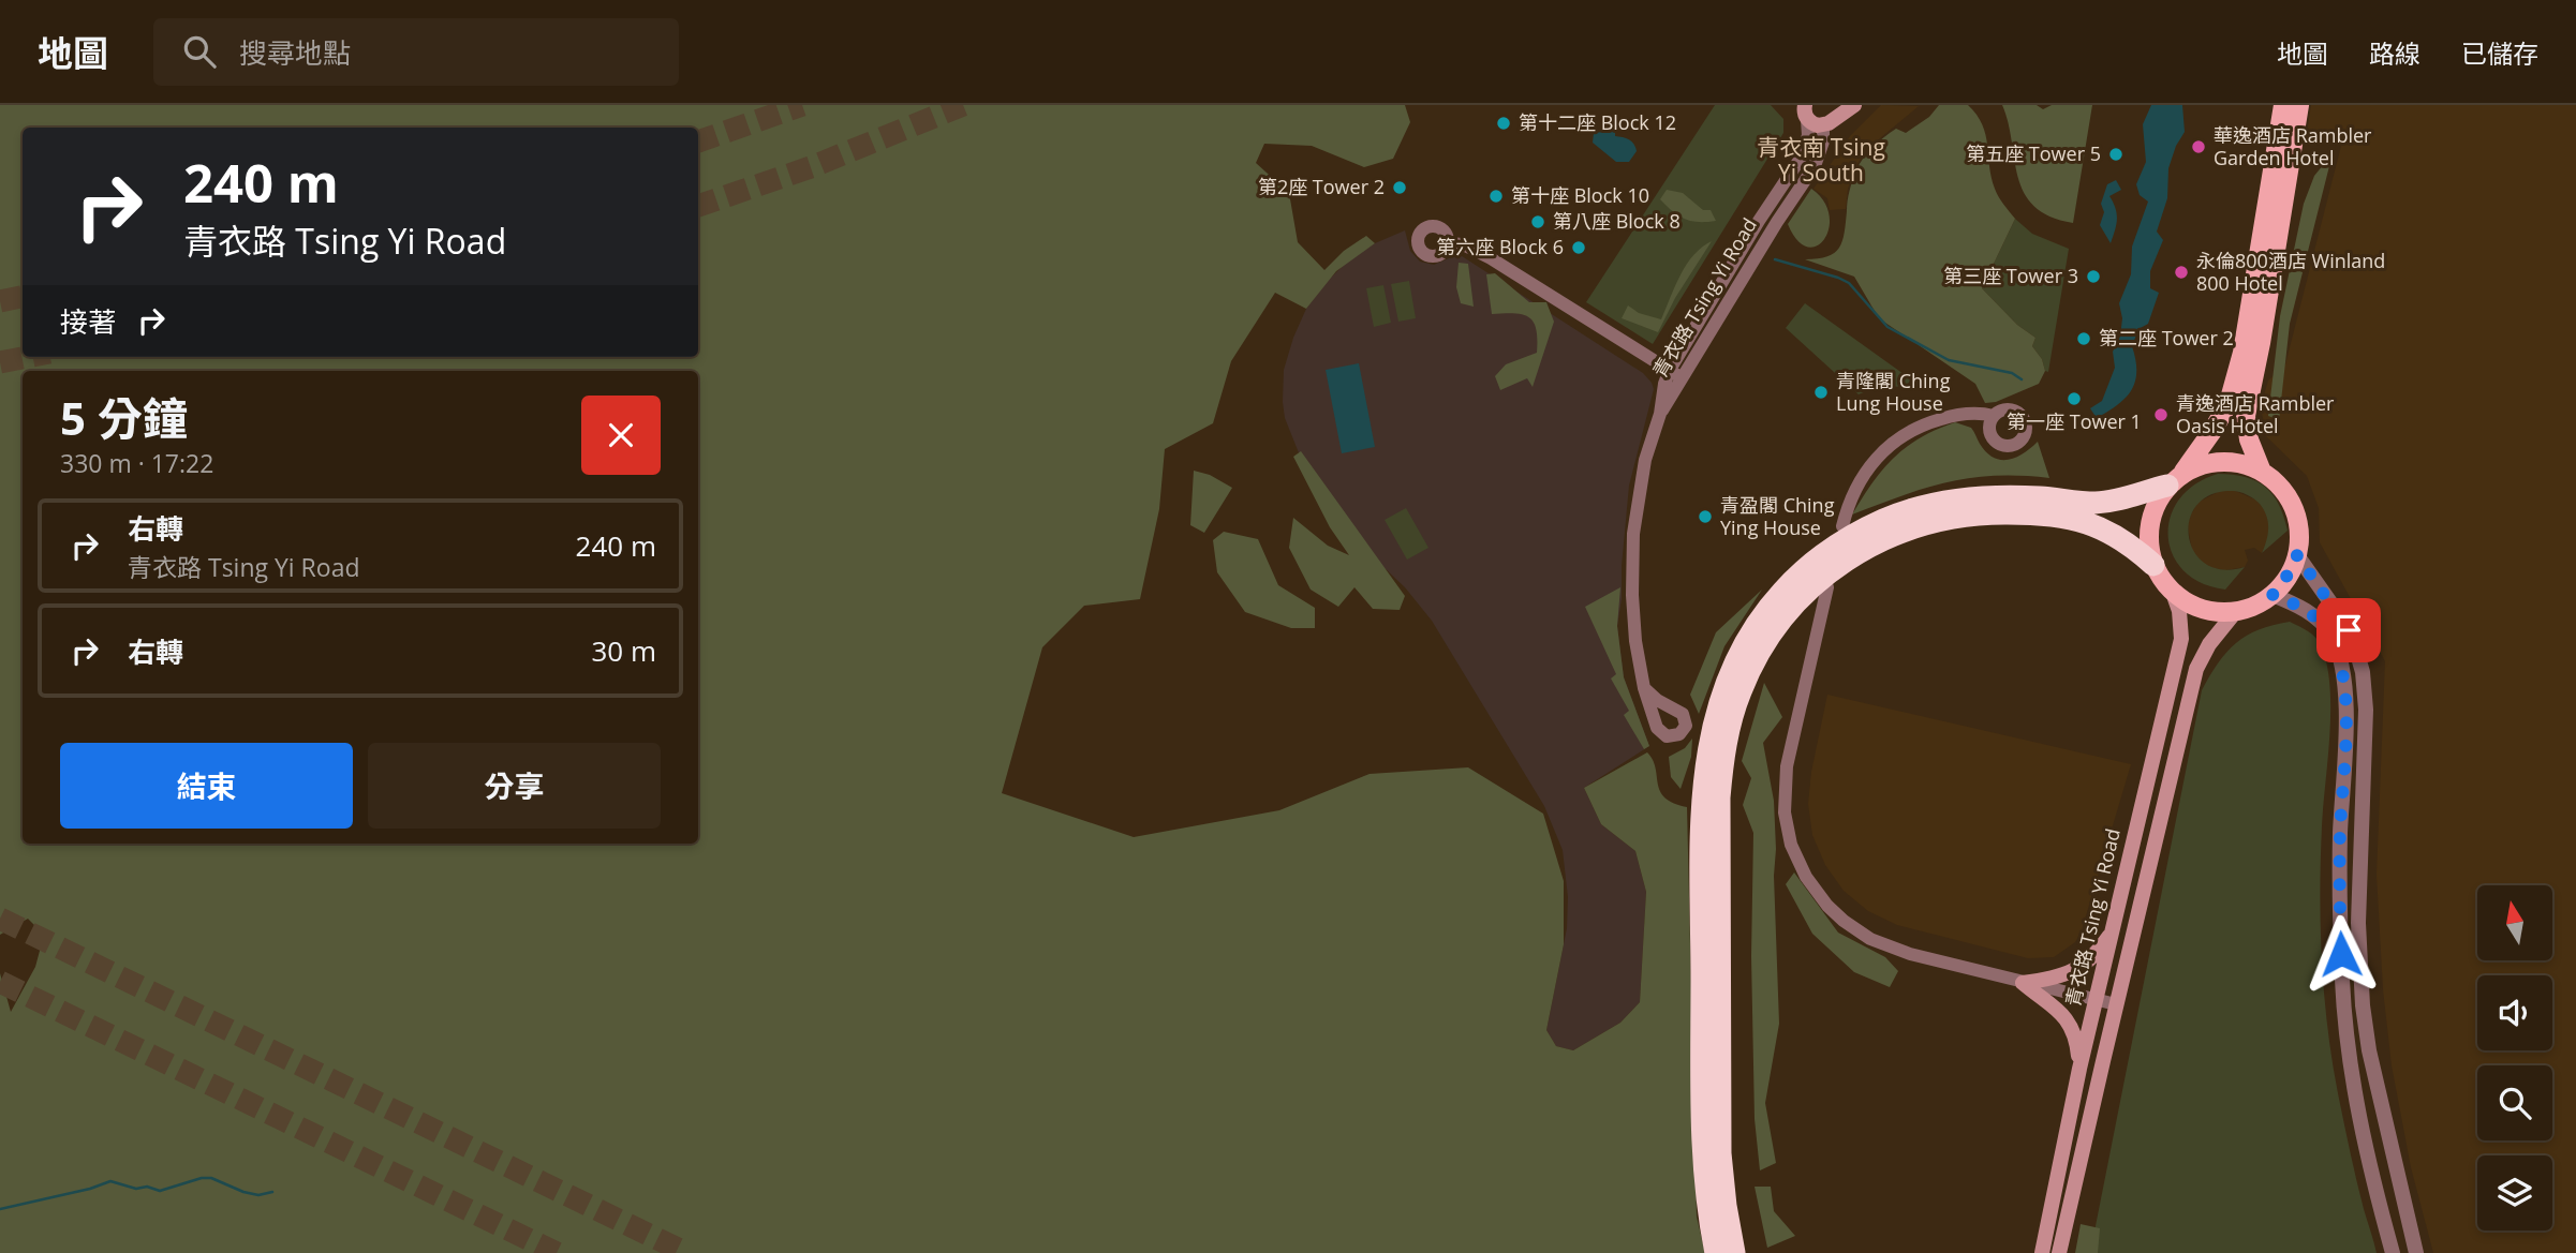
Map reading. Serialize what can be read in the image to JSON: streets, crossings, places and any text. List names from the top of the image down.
{
  "streets": {
    "main road": ["青衣路 Tsing Yi Road"]
  },
  "districts": ["青衣南 Tsing Yi South"],
  "places": [
    "第十二座 Block 12",
    "華逸酒店 Rambler Garden Hotel",
    "第五座 Tower 5",
    "第2座 Tower 2",
    "第十座 Block 10",
    "第八座 Block 8",
    "第六座 Block 6",
    "永倫800酒店 Winland 800 Hotel",
    "第三座 Tower 3",
    "第二座 Tower 2",
    "青隆閣 Ching Lung House",
    "第一座 Tower 1",
    "青逸酒店 Rambler Oasis Hotel",
    "青盈閣 Ching Ying House"
  ],
  "north": "top",
  "page": {
    "header": "地圖",
    "search": "搜尋地點",
    "nav": ["地圖", "路線", "已儲存"],
    "turn": ["240 m", "青衣路 Tsing Yi Road"],
    "then": "接著",
    "heading": ["5 分鐘", "330 m · 17:22"],
    "list": [
      {
        "name": "右轉",
        "note": "青衣路 Tsing Yi Road",
        "value": "240 m"
      },
      {
        "name": "右轉",
        "value": "30 m"
      }
    ],
    "buttons": ["結束", "分享"]
  }
}
